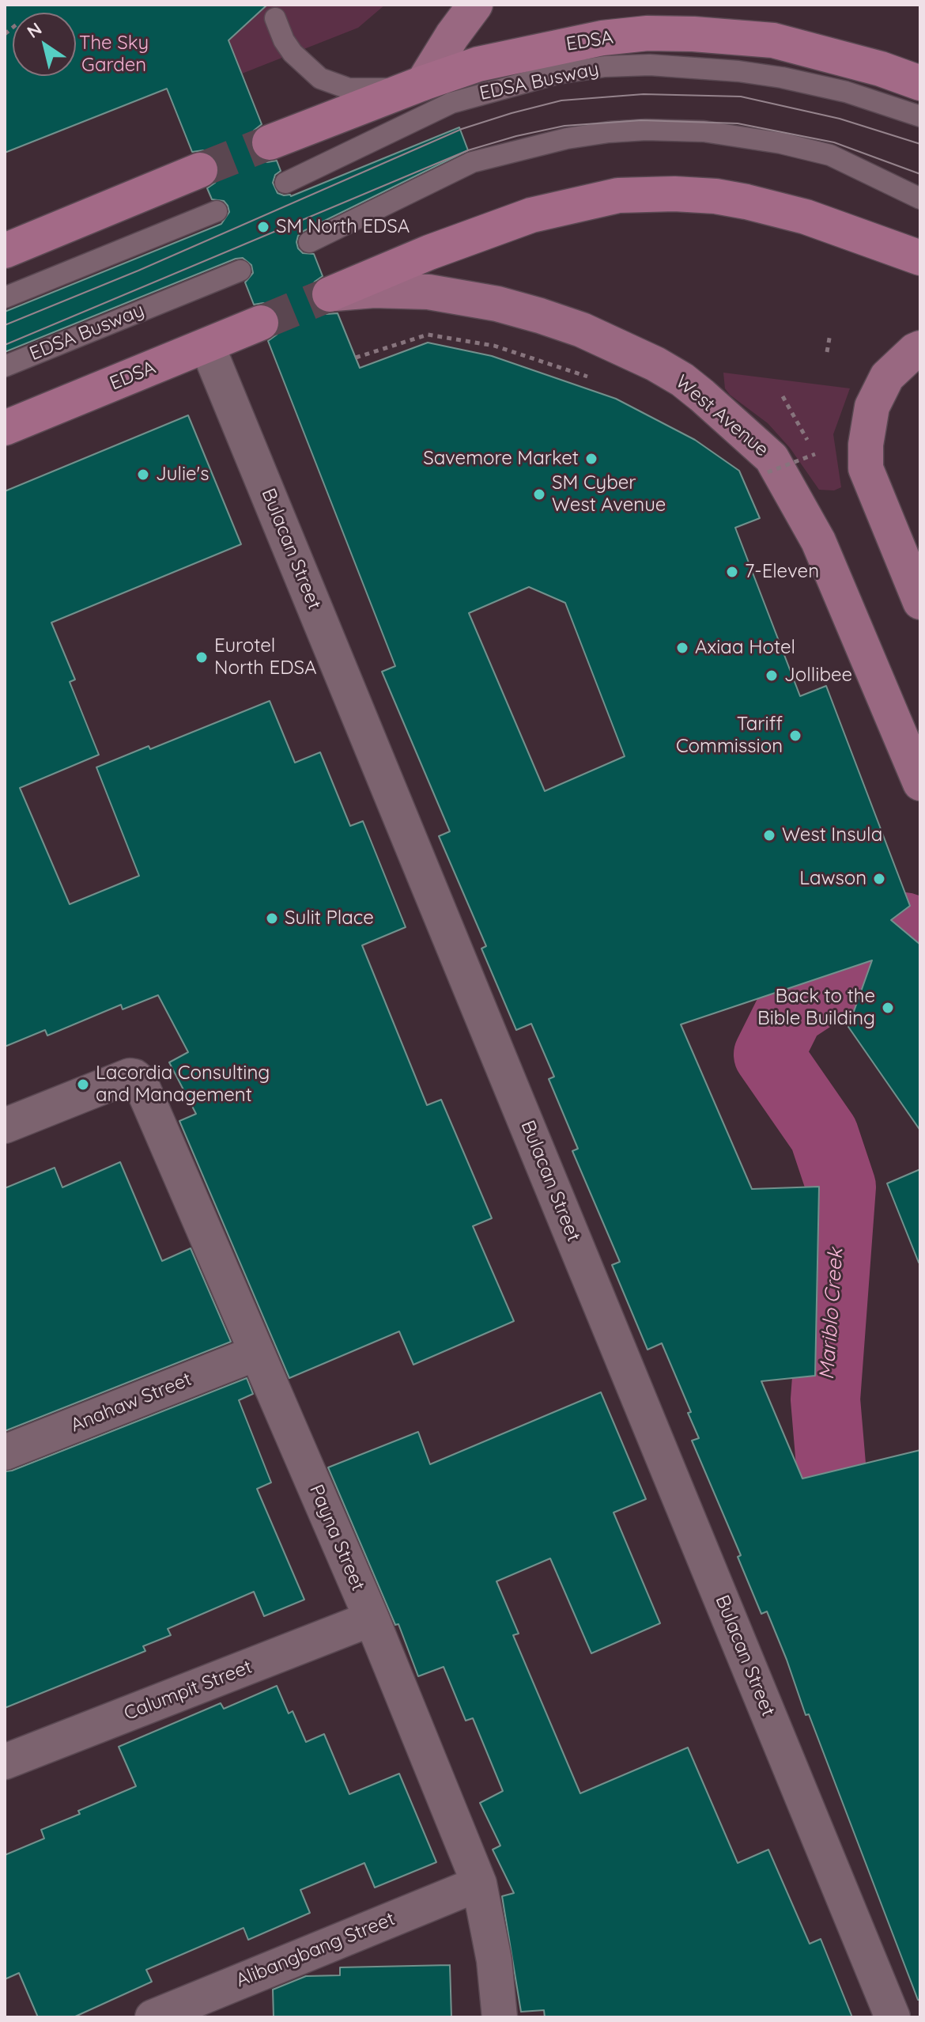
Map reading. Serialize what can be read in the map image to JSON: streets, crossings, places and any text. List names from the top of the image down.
{
  "streets": {
    "highway": ["EDSA"],
    "main road": ["West Avenue"],
    "street": [
      "Bulacan Street",
      "Anahaw Street",
      "Payna Street",
      "Calumpit Street",
      "Alibangbang Street"
    ],
    "lane": ["EDSA Busway"]
  },
  "crossings": [
    ["EDSA", "Bulacan Street"],
    ["Anahaw Street", "Payna Street"],
    ["Payna Street", "Calumpit Street"],
    ["Payna Street", "Alibangbang Street"]
  ],
  "water": ["Mariblo Creek"],
  "parks": ["The Sky Garden"],
  "places": [
    "SM North EDSA",
    "Savemore Market",
    "Julie's",
    "SM Cyber West Avenue",
    "7-Eleven",
    "Axiaa Hotel",
    "Eurotel North EDSA",
    "Jollibee",
    "Tariff Commission",
    "West Insula",
    "Lawson",
    "Sulit Place",
    "Back to the Bible Building",
    "Lacordia Consulting and Management"
  ],
  "north": "top left"
}
